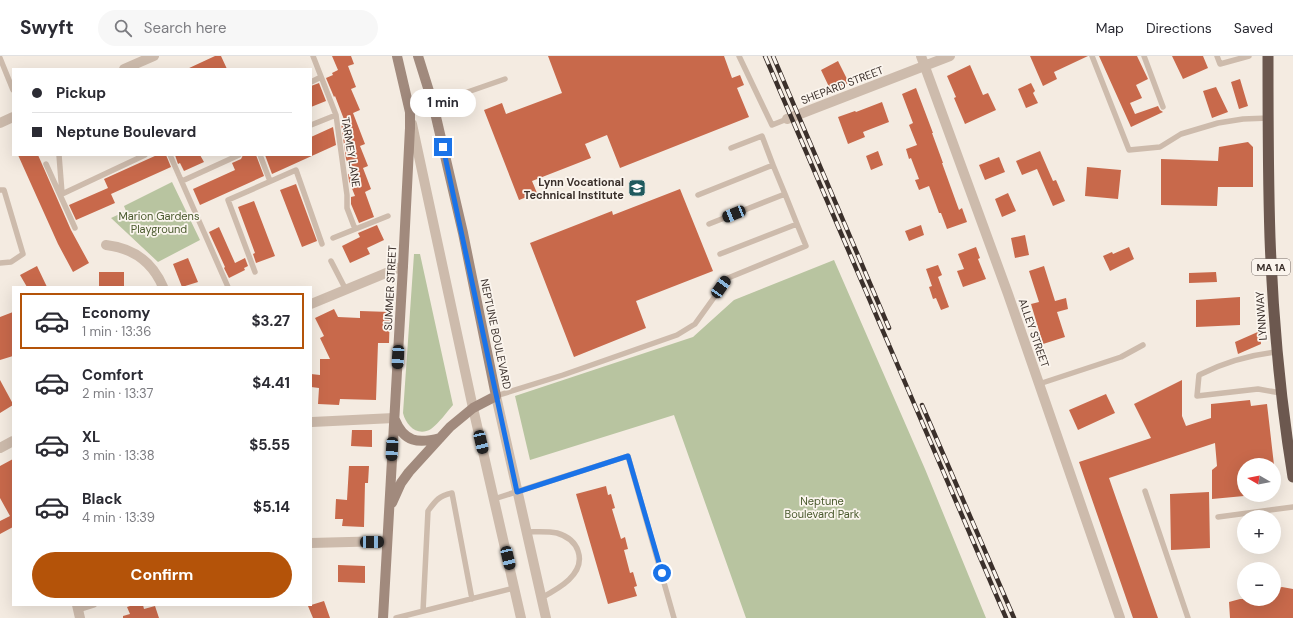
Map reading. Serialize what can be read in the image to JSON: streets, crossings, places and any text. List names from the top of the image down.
{
  "streets": {
    "highway": ["MA 1A", "LYNNWAY"],
    "main road": ["SUMMER STREET", "NEPTUNE BOULEVARD"],
    "street": ["SHEPARD STREET", "ALLEY STREET"],
    "lane": ["TARMEY LANE"]
  },
  "crossings": [
    ["SHEPARD STREET", "ALLEY STREET"],
    ["SUMMER STREET", "NEPTUNE BOULEVARD"]
  ],
  "parks": ["Marion Gardens Playground", "Neptune Boulevard Park"],
  "places": {
    "school or university": ["Lynn Vocational Technical Institute"]
  },
  "north": "left",
  "page": {
    "header": "Swyft",
    "search": "Search here",
    "nav": ["Map", "Directions", "Saved"],
    "banner": ["Pickup", "Neptune Boulevard"],
    "bubble": "1 min",
    "list": [
      {
        "name": "Economy",
        "note": "1 min · 13:36",
        "value": "$3.27"
      },
      {
        "name": "Comfort",
        "note": "2 min · 13:37",
        "value": "$4.41"
      },
      {
        "name": "XL",
        "note": "3 min · 13:38",
        "value": "$5.55"
      },
      {
        "name": "Black",
        "note": "4 min · 13:39",
        "value": "$5.14"
      }
    ],
    "map_buttons": ["+", "−"],
    "buttons": "Confirm"
  }
}
